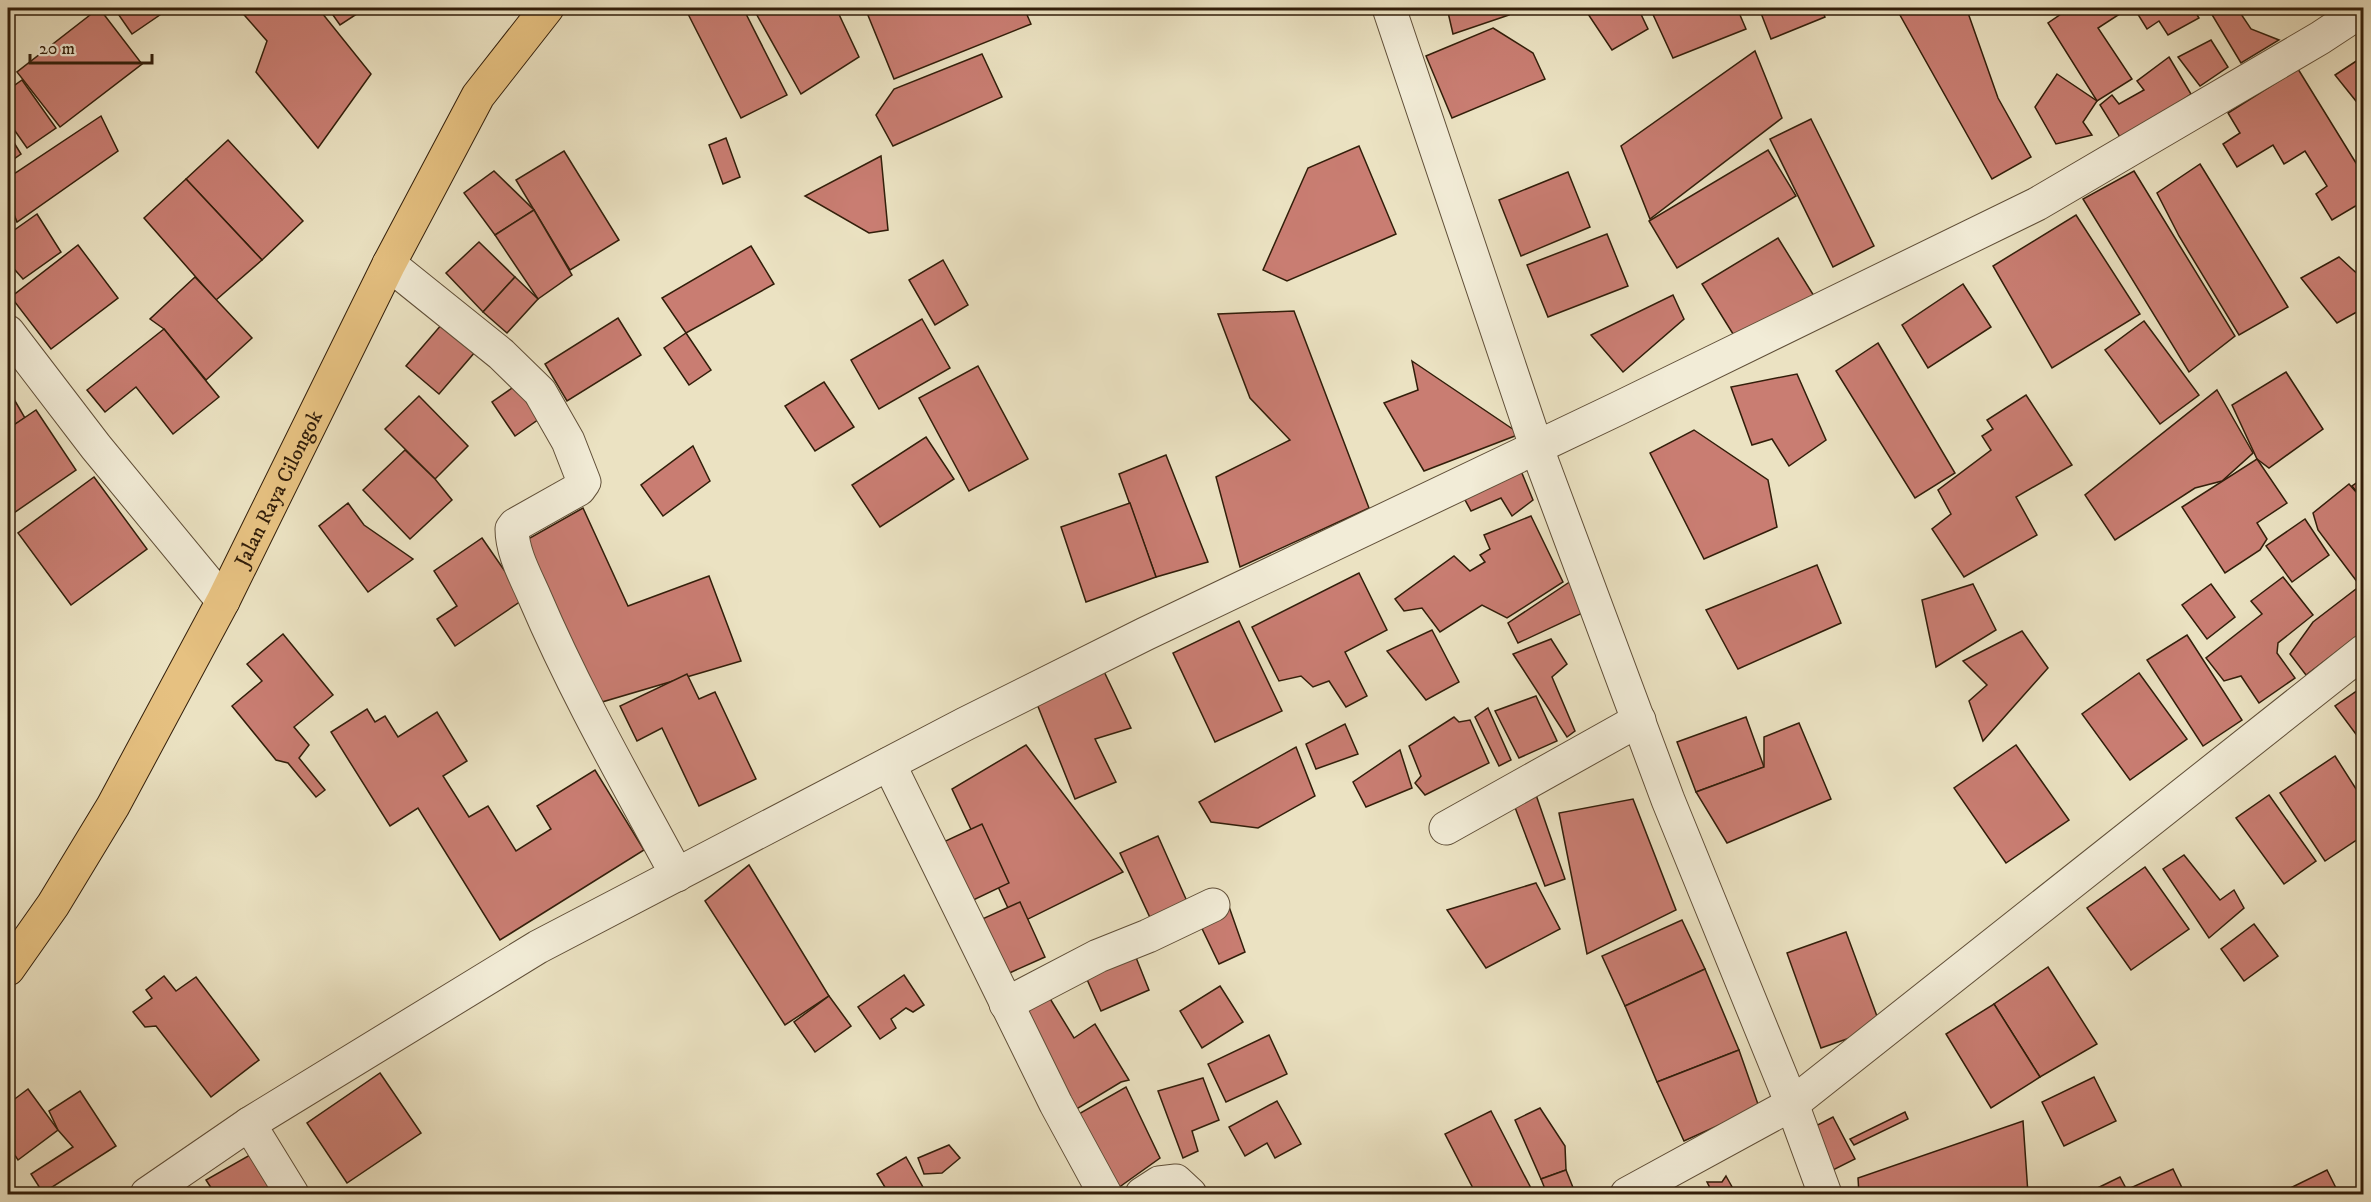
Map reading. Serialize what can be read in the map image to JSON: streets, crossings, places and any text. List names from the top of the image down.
{
  "streets": {
    "highway": ["Jalan Raya Cilongok"]
  },
  "scale_bar": "20 m"
}
